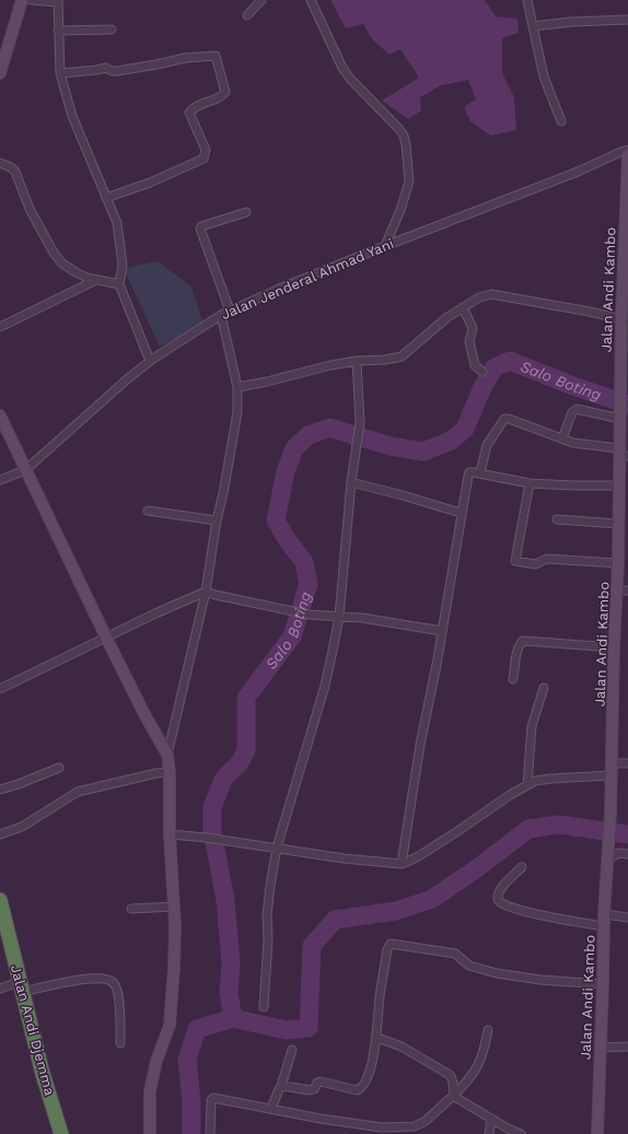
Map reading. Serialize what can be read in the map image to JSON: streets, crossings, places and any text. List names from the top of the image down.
{
  "streets": {
    "highway": ["Jalan Andi Djemma"],
    "street": ["Jalan Jenderal Ahmad Yani", "Jalan Andi Kambo"]
  },
  "water": ["Salo Boting"]
}
